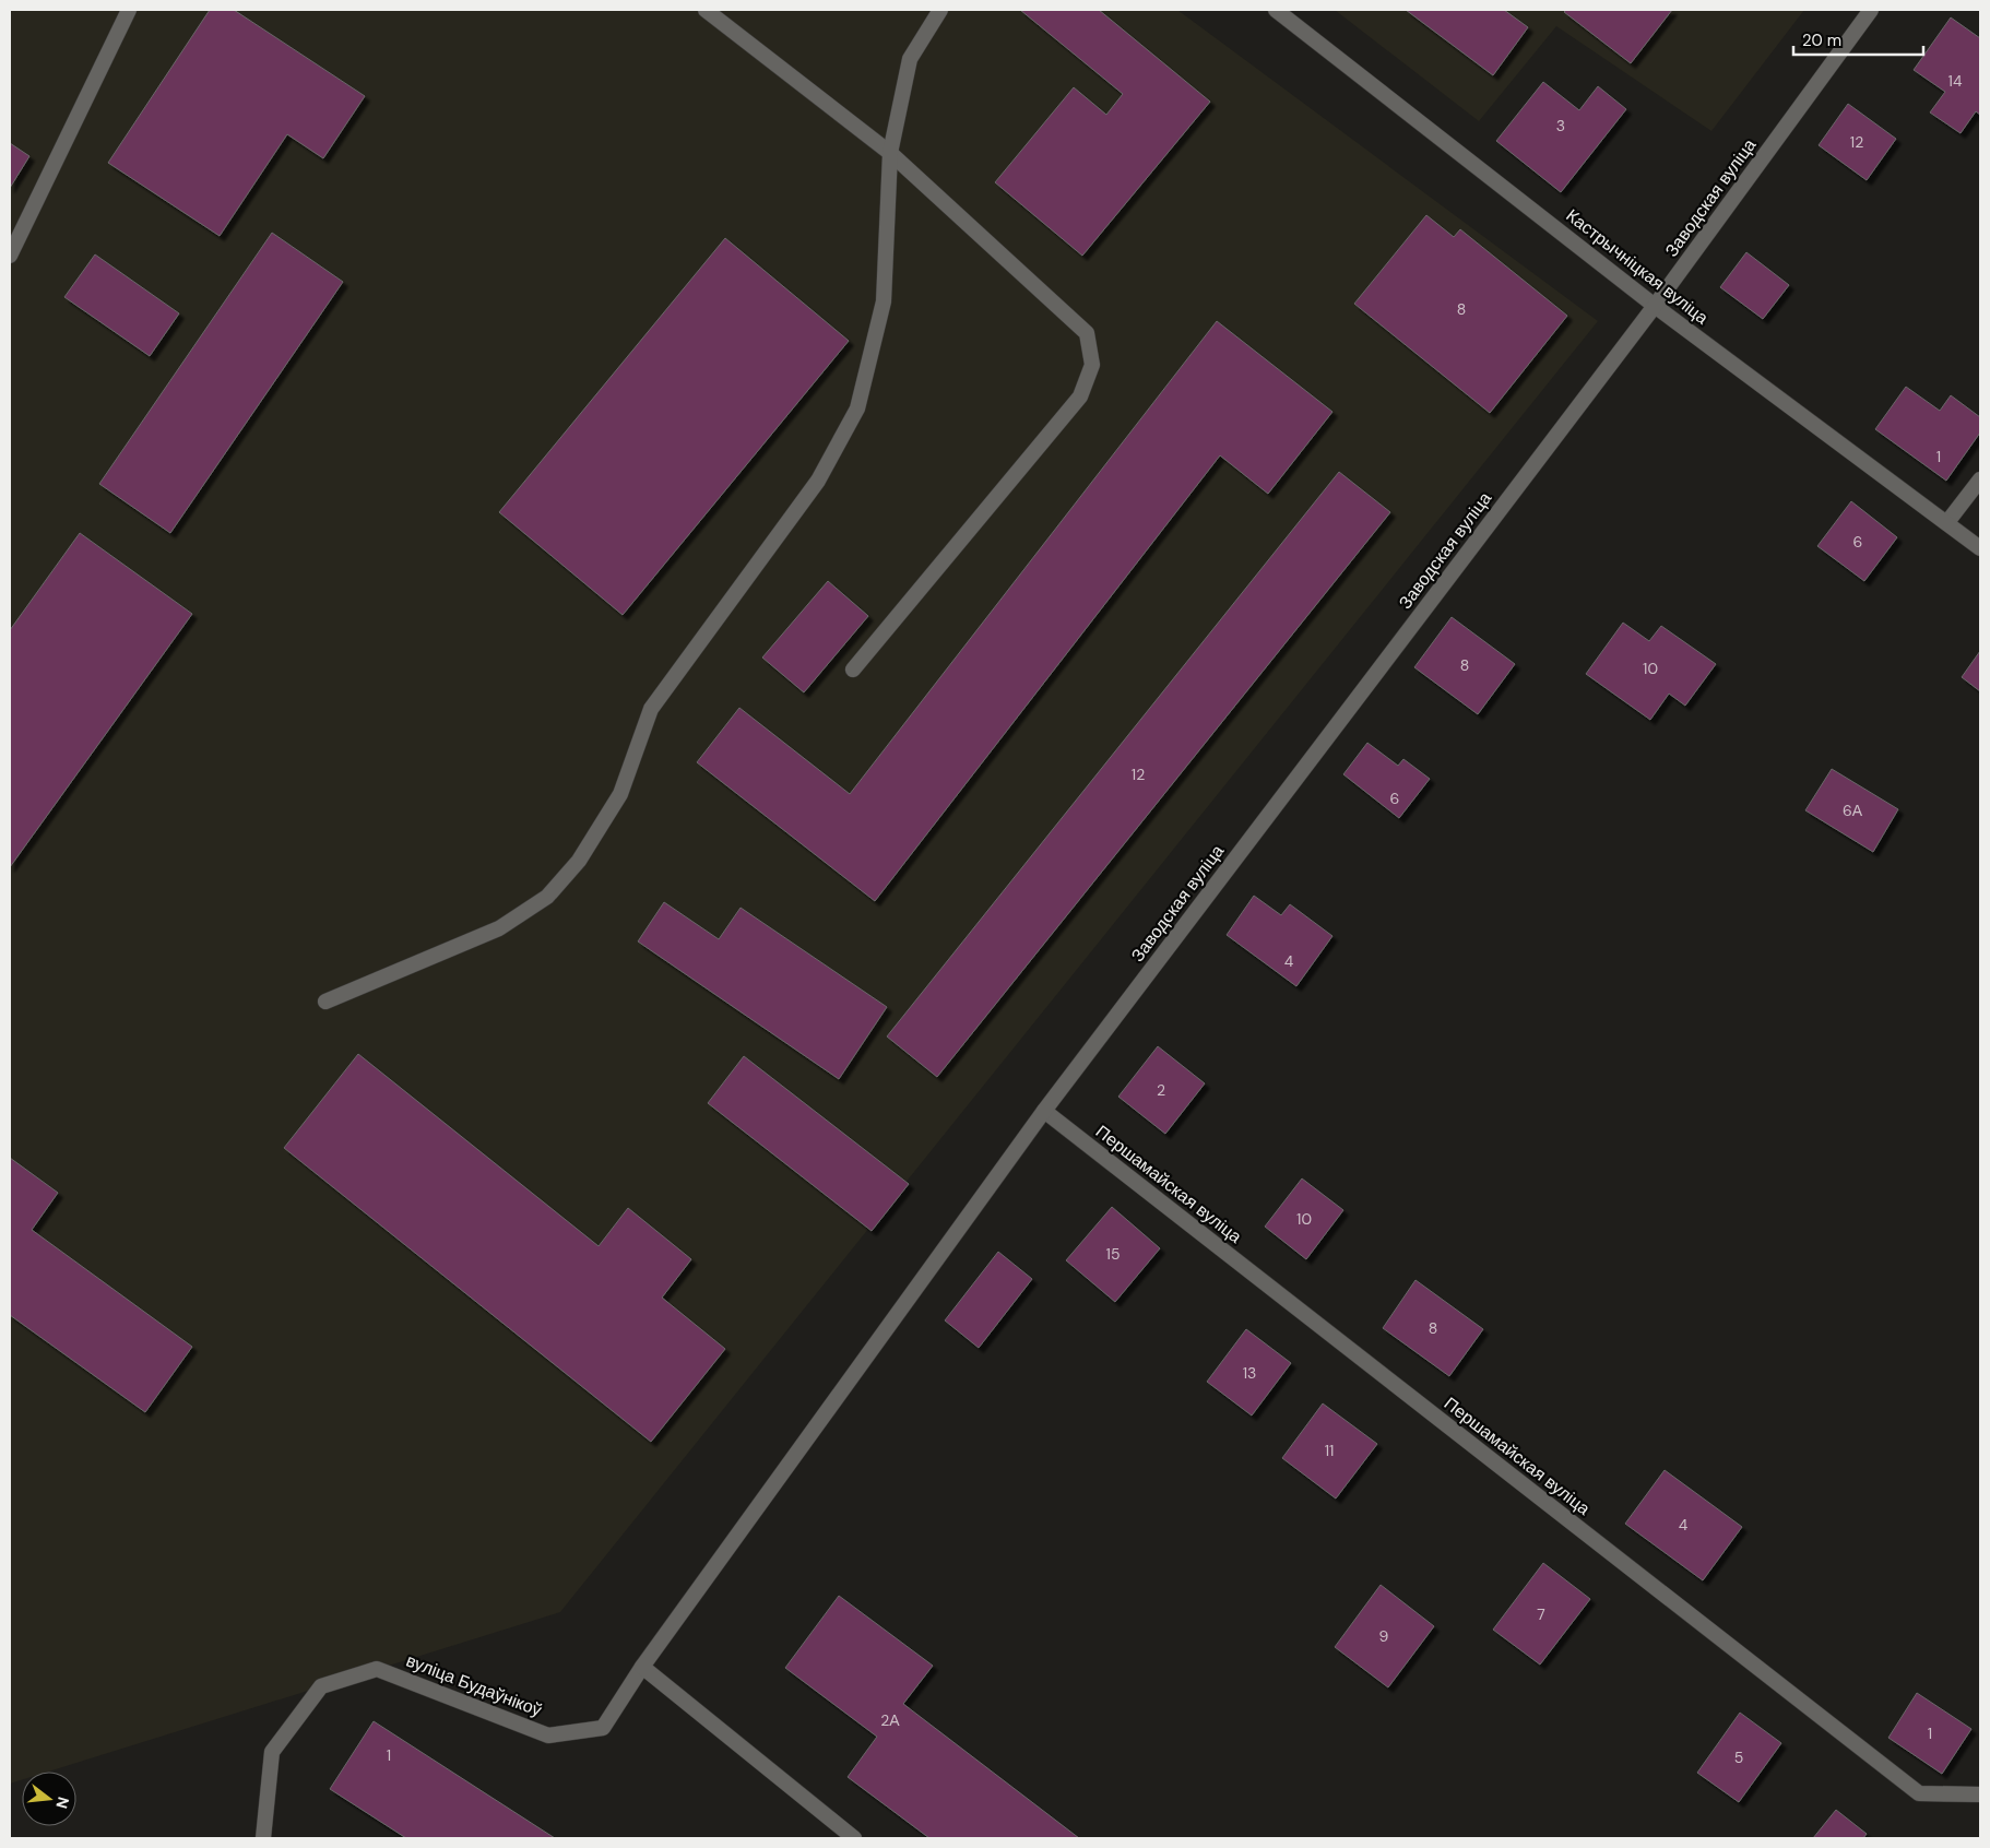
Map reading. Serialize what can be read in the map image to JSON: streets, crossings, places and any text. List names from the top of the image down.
{
  "streets": {
    "street": [
      "Заводская вуліца",
      "Кастрычніцкая вуліца",
      "Першамайская вуліца",
      "вуліца Будаўнікоў"
    ]
  },
  "crossings": [
    ["Заводская вуліца", "Кастрычніцкая вуліца"],
    ["Заводская вуліца", "Першамайская вуліца"],
    ["Заводская вуліца", "вуліца Будаўнікоў"]
  ],
  "house_numbers": [
    "14",
    "3",
    "12",
    "8",
    "1",
    "6",
    "8",
    "10",
    "12",
    "6",
    "6А",
    "4",
    "2",
    "10",
    "15",
    "8",
    "13",
    "11",
    "4",
    "7",
    "9",
    "2А",
    "1",
    "1",
    "5"
  ],
  "scale_bar": "20 m",
  "north": "right"
}
